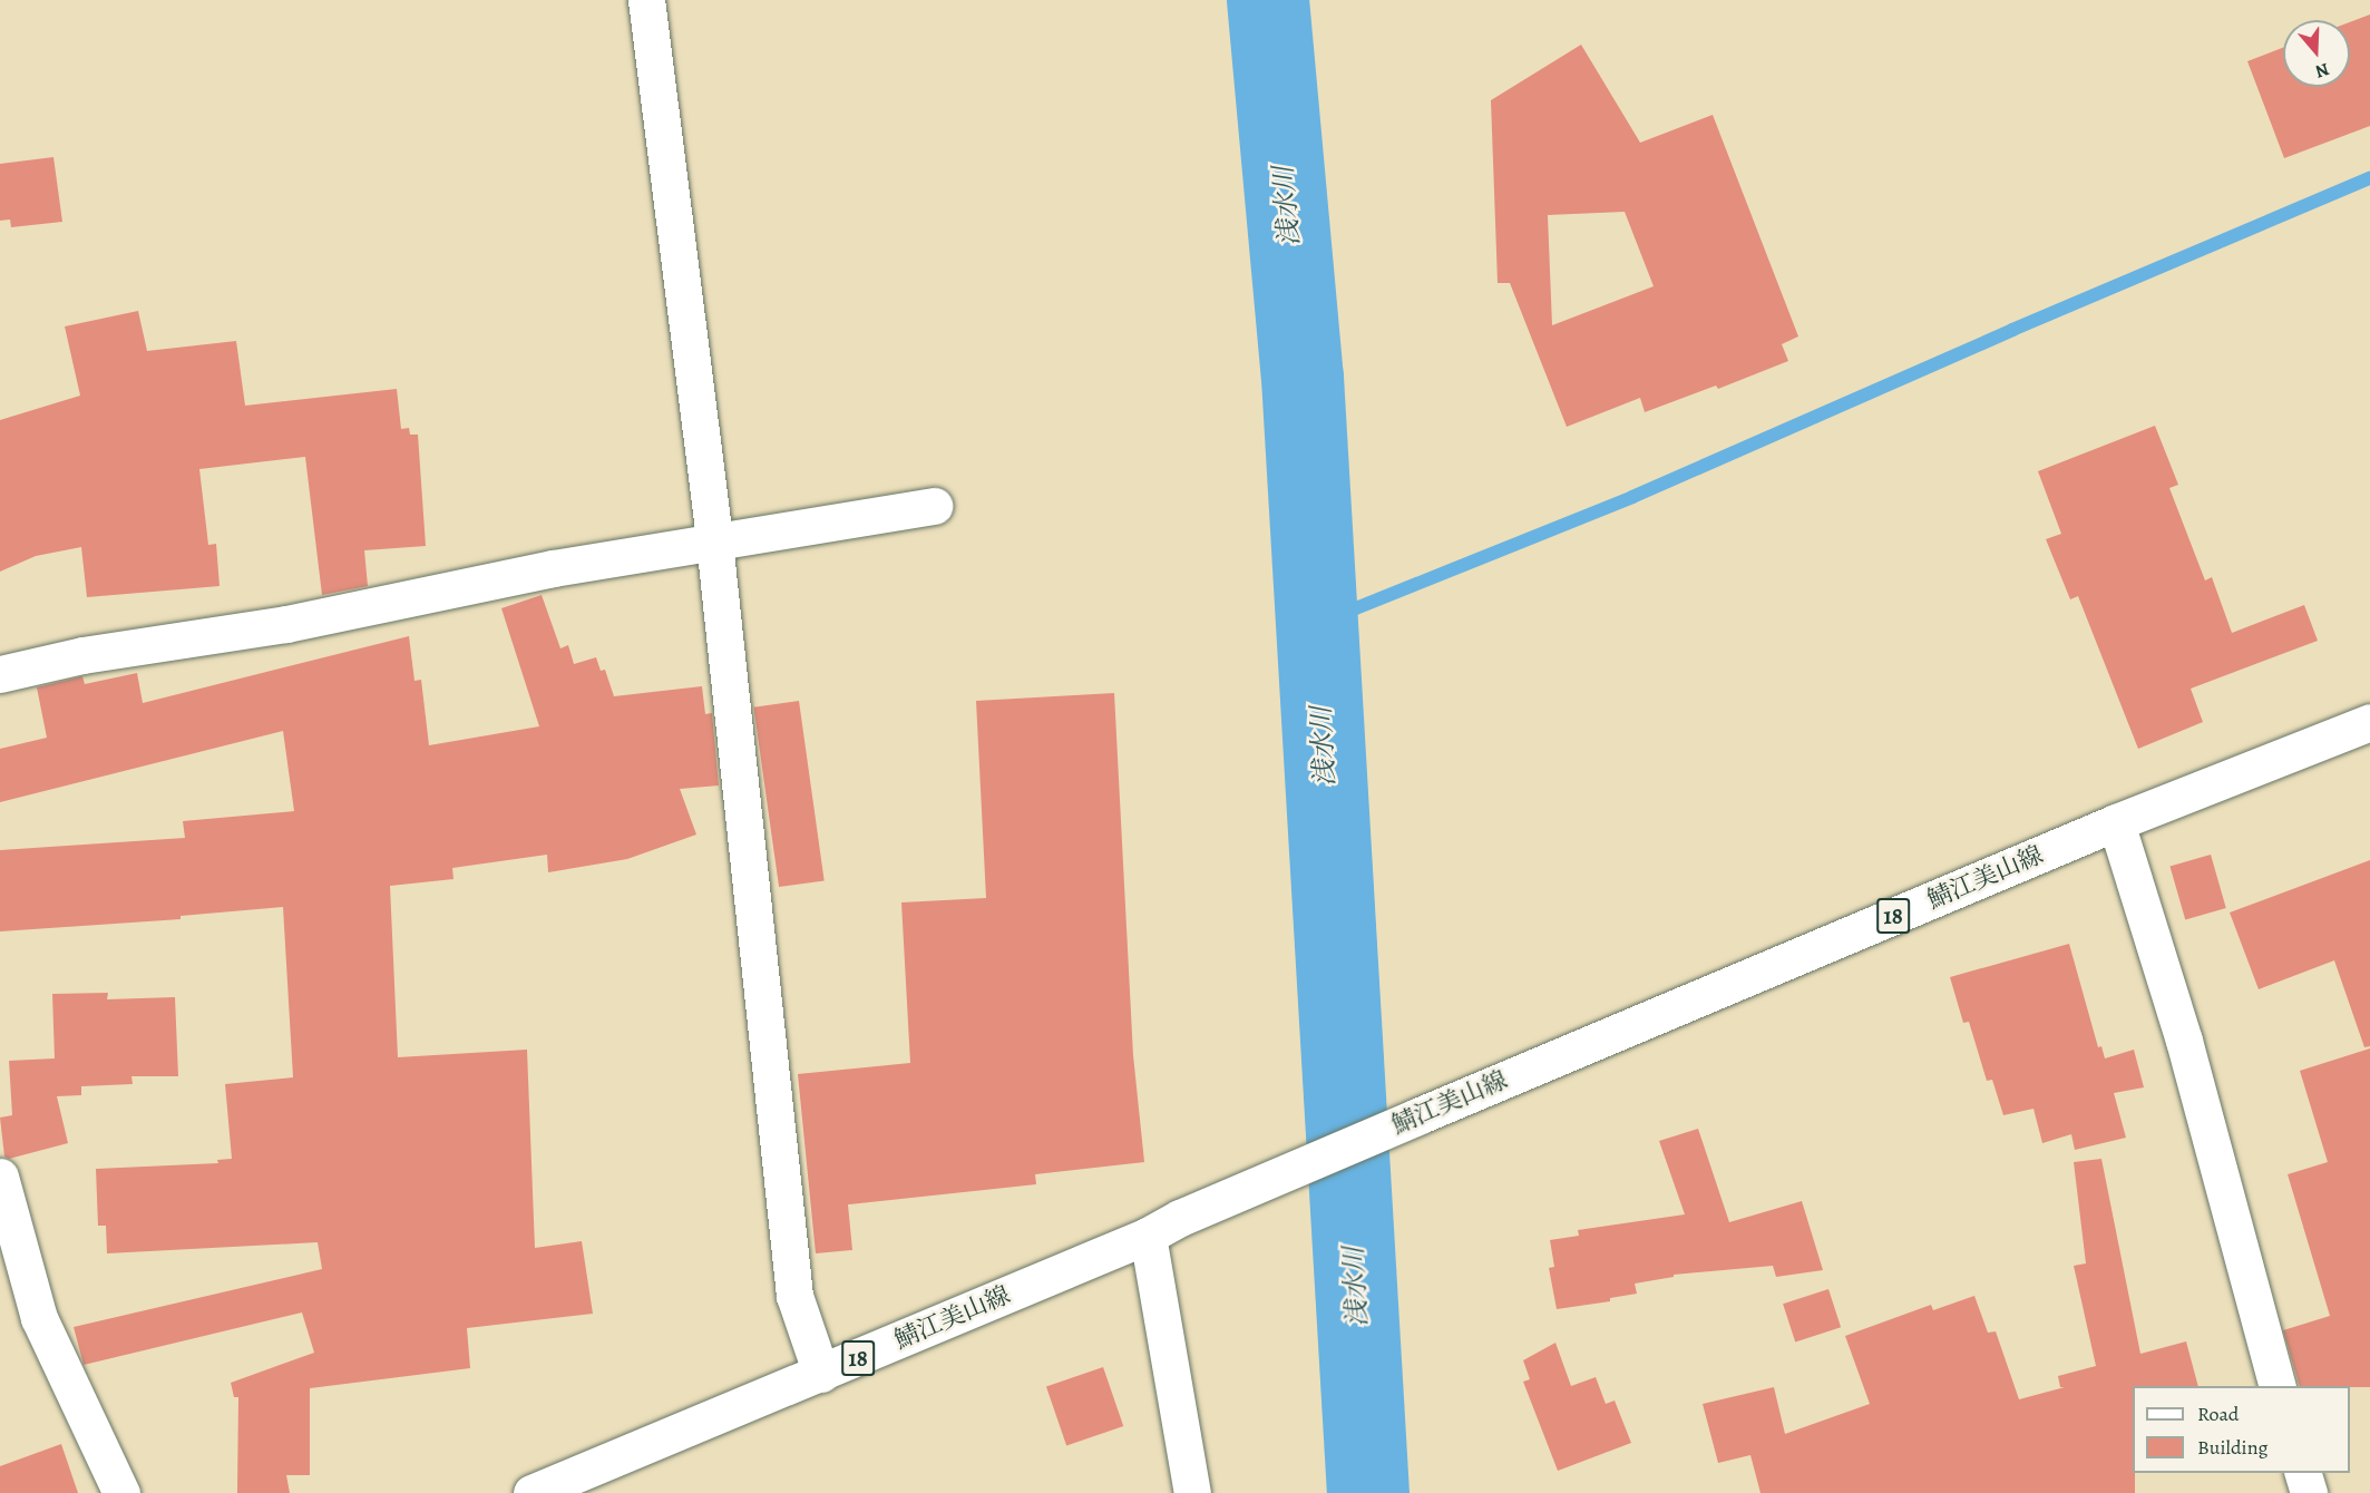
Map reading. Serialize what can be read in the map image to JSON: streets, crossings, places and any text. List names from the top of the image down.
{
  "streets": {
    "street": ["鯖江美山線", "18"]
  },
  "water": ["浅水川"],
  "legend": ["Road", "Building"],
  "north": "bottom"
}
